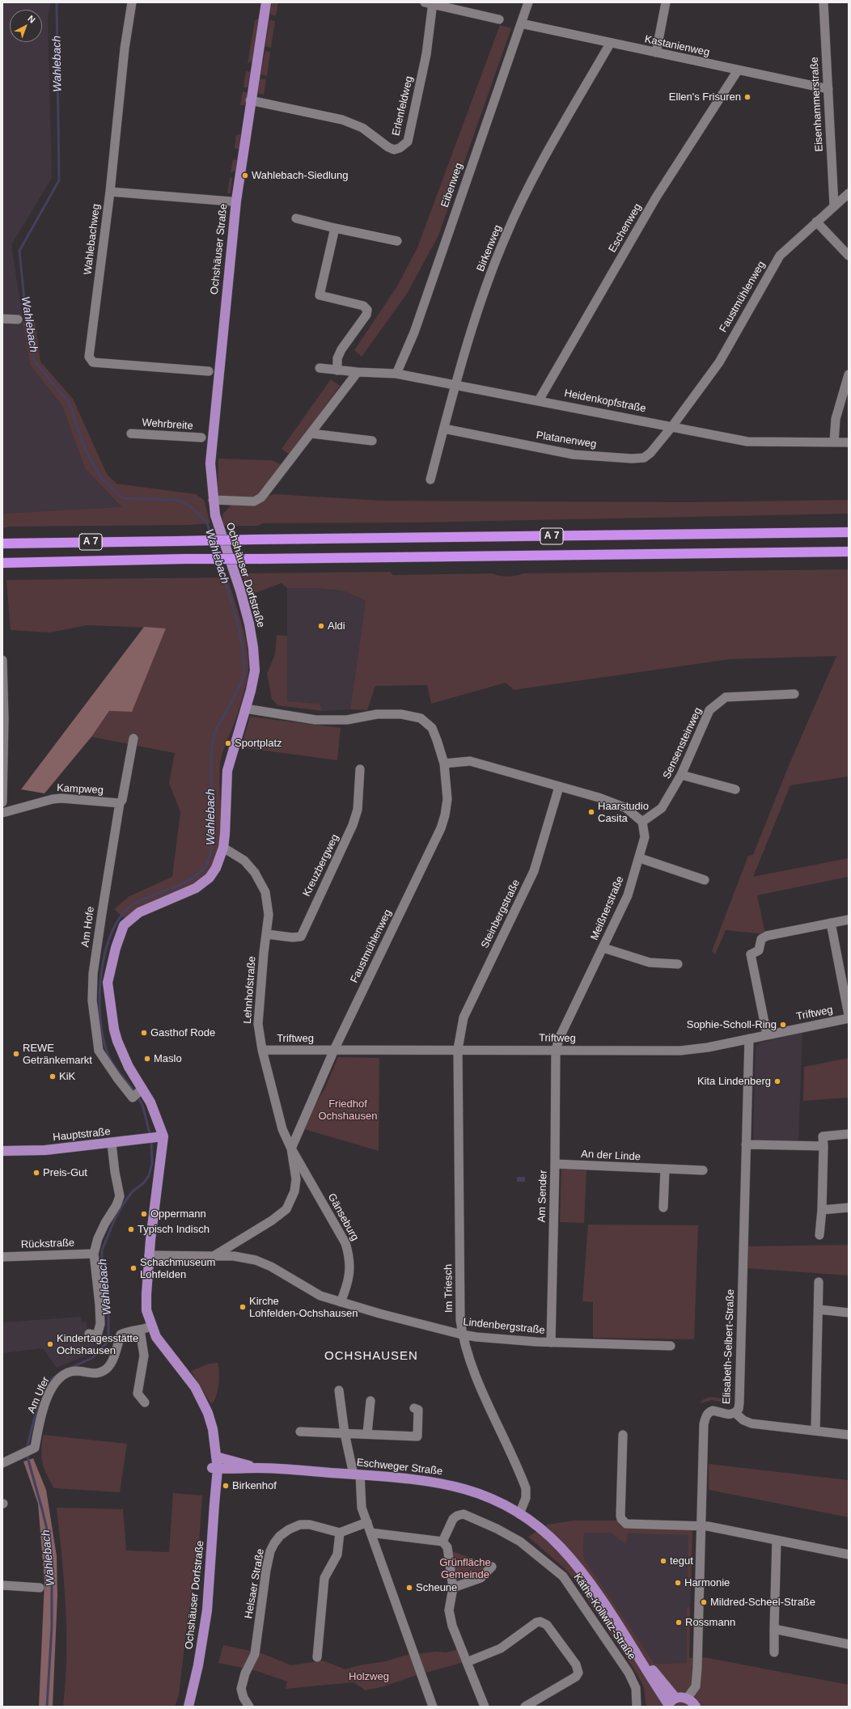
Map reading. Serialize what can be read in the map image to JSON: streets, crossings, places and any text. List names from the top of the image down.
{
  "streets": {
    "highway": ["A 7"],
    "main road": [
      "Ochshäuser Straße",
      "Ochshäuser Dorfstraße",
      "Hauptstraße",
      "Eschweger Straße"
    ],
    "street": [
      "Kastanienweg",
      "Eisenhammerstraße",
      "Erlenfeldweg",
      "Eibenweg",
      "Eschenweg",
      "Wahlebachweg",
      "Birkenweg",
      "Faustmühlenweg",
      "Heidenkopfstraße",
      "Wehrbreite",
      "Platanenweg",
      "Sensensteinweg",
      "Kampweg",
      "Kreuzbergweg",
      "Meißnerstraße",
      "Steinbergstraße",
      "Am Hofe",
      "Lehnhofstraße",
      "Triftweg",
      "An der Linde",
      "Am Sender",
      "Gänseburg",
      "Rückstraße",
      "Im Triesch",
      "Lindenbergstraße",
      "Elisabeth-Selbert-Straße",
      "Am Ufer",
      "Helsaer Straße",
      "Käthe-Kollwitz-Straße"
    ]
  },
  "crossings": [
    ["Kastanienweg", "Eisenhammerstraße"],
    ["Kastanienweg", "Eibenweg"],
    ["Kastanienweg", "Eschenweg"],
    ["Kastanienweg", "Birkenweg"],
    ["Eisenhammerstraße", "Faustmühlenweg"],
    ["Erlenfeldweg", "Ochshäuser Straße"],
    ["Eibenweg", "Heidenkopfstraße"],
    ["Eschenweg", "Heidenkopfstraße"],
    ["Birkenweg", "Heidenkopfstraße"],
    ["Birkenweg", "Platanenweg"],
    ["Ochshäuser Straße", "Ochshäuser Dorfstraße"],
    ["Faustmühlenweg", "Heidenkopfstraße"],
    ["Faustmühlenweg", "Platanenweg"],
    ["Faustmühlenweg", "Ochshäuser Dorfstraße"],
    ["Faustmühlenweg", "Lehnhofstraße"],
    ["Faustmühlenweg", "Triftweg"],
    ["Faustmühlenweg", "Gänseburg"],
    ["Heidenkopfstraße", "Platanenweg"],
    ["Ochshäuser Dorfstraße", "Am Hofe"],
    ["Ochshäuser Dorfstraße", "Lehnhofstraße"],
    ["Ochshäuser Dorfstraße", "Hauptstraße"],
    ["Ochshäuser Dorfstraße", "Am Ufer"],
    ["Ochshäuser Dorfstraße", "Eschweger Straße"],
    ["Sensensteinweg", "Meißnerstraße"],
    ["Kampweg", "Am Hofe"],
    ["Kreuzbergweg", "Lehnhofstraße"],
    ["Meißnerstraße", "Triftweg"],
    ["Meißnerstraße", "Am Sender"],
    ["Steinbergstraße", "Triftweg"],
    ["Steinbergstraße", "Im Triesch"],
    ["Lehnhofstraße", "Triftweg"],
    ["Lehnhofstraße", "Gänseburg"],
    ["Triftweg", "Am Sender"],
    ["Triftweg", "Im Triesch"],
    ["Triftweg", "Elisabeth-Selbert-Straße"],
    ["An der Linde", "Am Sender"],
    ["Am Sender", "Lindenbergstraße"],
    ["Gänseburg", "Lindenbergstraße"],
    ["Im Triesch", "Lindenbergstraße"],
    ["Im Triesch", "Eschweger Straße"]
  ],
  "districts": ["OCHSHAUSEN"],
  "water": ["Wahlebach"],
  "parks": ["Friedhof Ochshausen", "Grünfläche Gemeinde", "Holzweg"],
  "places": [
    "Ellen's Frisuren",
    "Wahlebach-Siedlung",
    "Aldi",
    "Sportplatz",
    "Haarstudio Casita",
    "Sophie-Scholl-Ring",
    "Gasthof Rode",
    "REWE Getränkemarkt",
    "Maslo",
    "KiK",
    "Kita Lindenberg",
    "Preis-Gut",
    "Oppermann",
    "Typisch Indisch",
    "Schachmuseum Lohfelden",
    "Kirche Lohfelden-Ochshausen",
    "Kindertagesstätte Ochshausen",
    "Birkenhof",
    "tegut",
    "Harmonie",
    "Scheune",
    "Mildred-Scheel-Straße",
    "Rossmann"
  ],
  "north": "top right"
}
